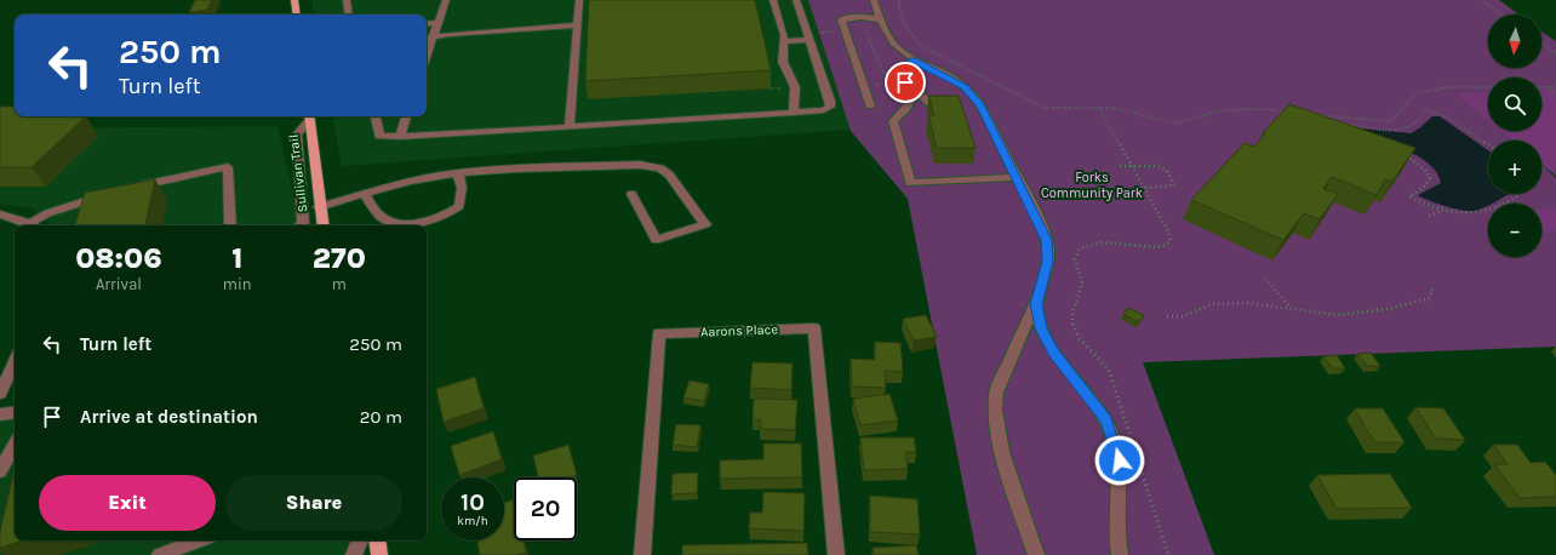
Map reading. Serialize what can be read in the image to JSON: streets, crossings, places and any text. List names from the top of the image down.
{
  "streets": {
    "main road": ["Sullivan Trail"],
    "street": ["Aarons Place"]
  },
  "parks": ["Forks Community Park"],
  "north": "bottom",
  "page": {
    "map_buttons": ["+", "−"],
    "turn": ["250 m", "Turn left"],
    "eta": [
      "08:06",
      "Arrival",
      "1",
      "min",
      "270",
      "m"
    ],
    "list": [
      {
        "name": "Turn left",
        "value": "250 m"
      },
      {
        "name": "Arrive at destination",
        "value": "20 m"
      }
    ],
    "buttons": ["Exit", "Share"],
    "speed": "10 km/h",
    "limit": "20"
  }
}
